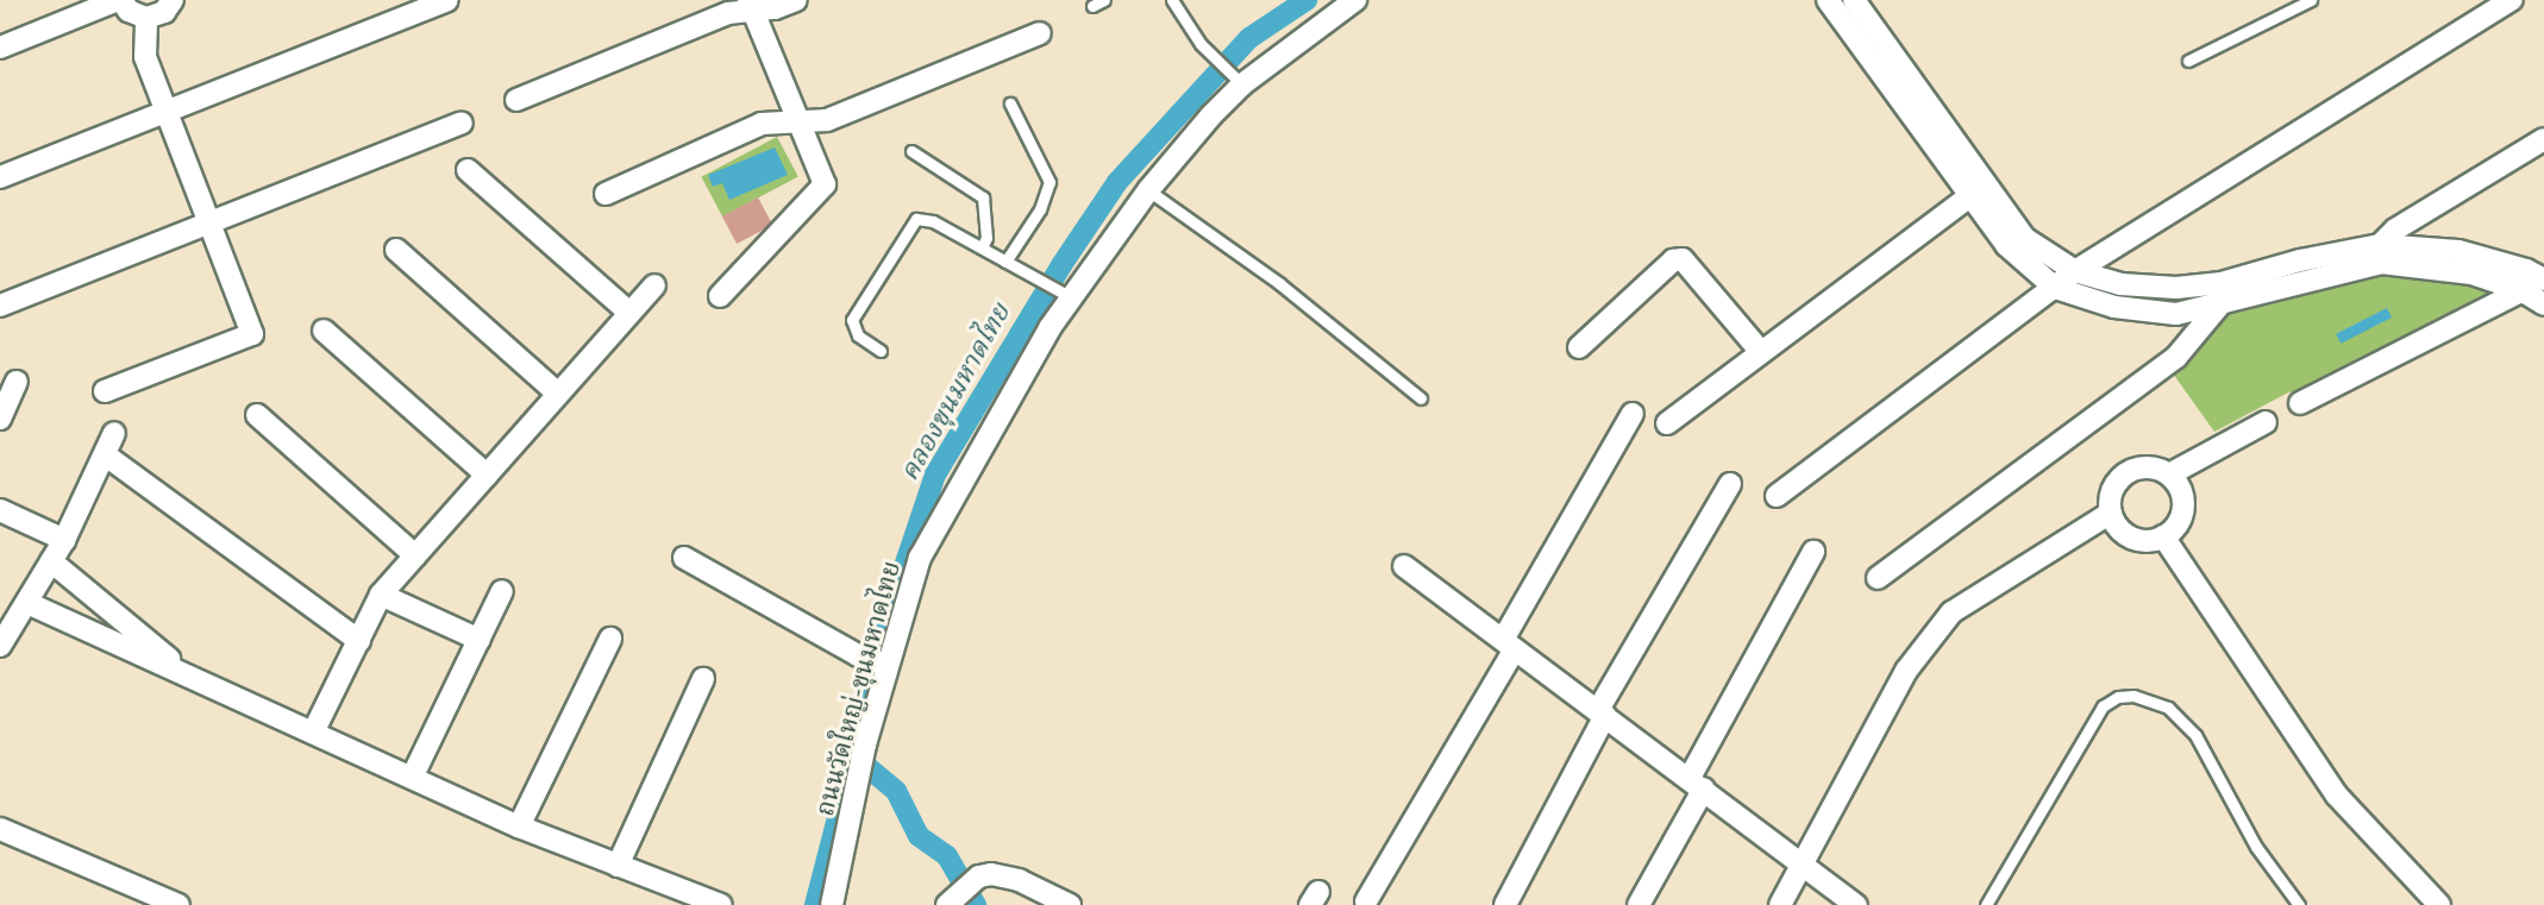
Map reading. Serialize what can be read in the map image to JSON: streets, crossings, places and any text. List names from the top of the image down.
{
  "streets": {
    "street": ["ถนนวัดใหญ่-ขุนมหาดไทย"]
  },
  "water": ["คลองขุนมหาดไทย"]
}
